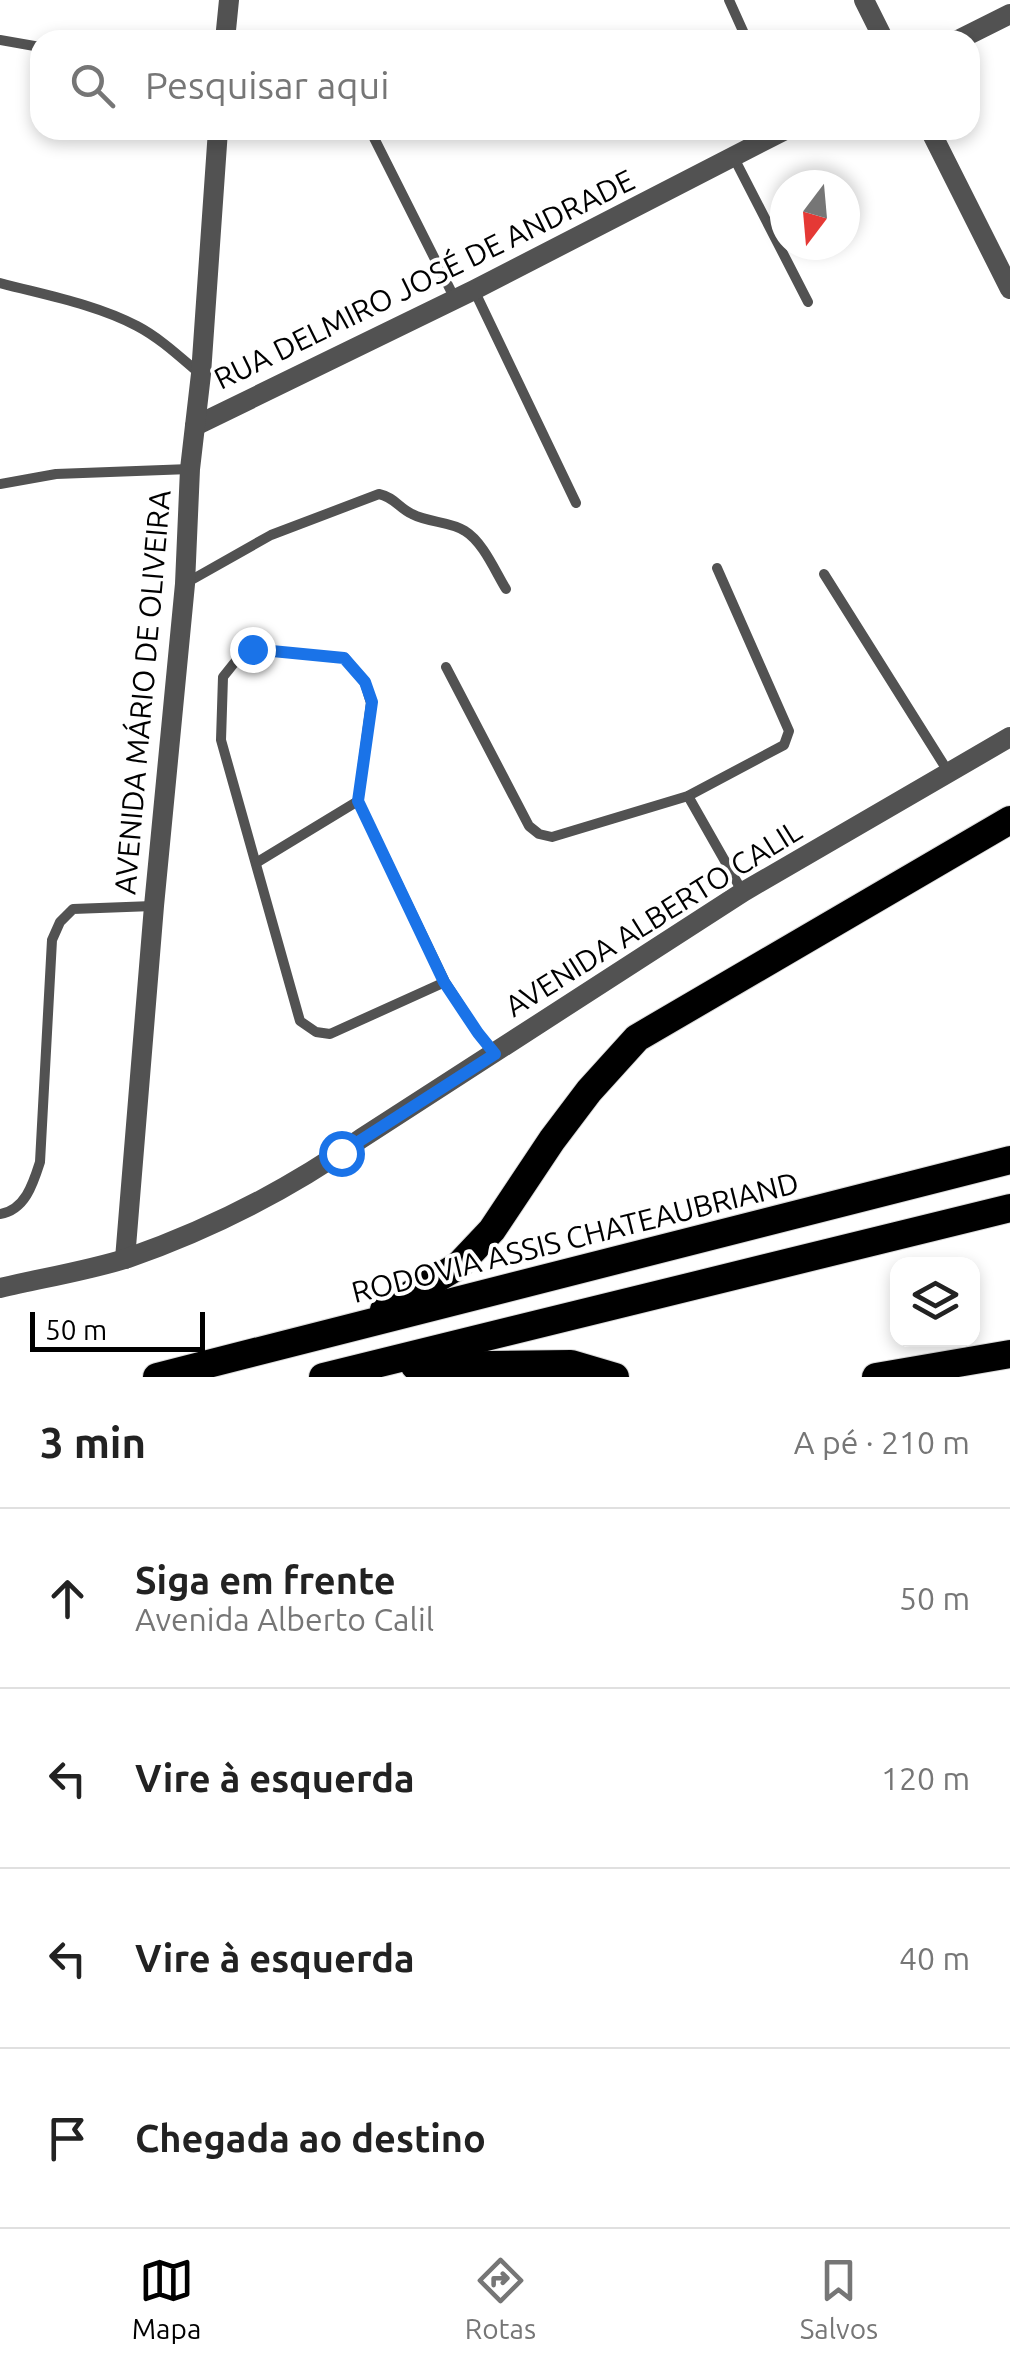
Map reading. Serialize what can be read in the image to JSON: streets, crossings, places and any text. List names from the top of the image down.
{
  "streets": {
    "highway": ["RODOVIA ASSIS CHATEAUBRIAND"],
    "street": ["RUA DELMIRO JOSÉ DE ANDRADE", "AVENIDA MÁRIO DE OLIVEIRA", "AVENIDA ALBERTO CALIL"]
  },
  "crossings": [
    ["RUA DELMIRO JOSÉ DE ANDRADE", "AVENIDA MÁRIO DE OLIVEIRA"],
    ["AVENIDA MÁRIO DE OLIVEIRA", "AVENIDA ALBERTO CALIL"]
  ],
  "scale_bar": "50 m",
  "north": "bottom",
  "page": {
    "search": "Pesquisar aqui",
    "scale": "50 m",
    "heading": ["3 min", "A pé · 210 m"],
    "list": [
      ["Siga em frente", "Avenida Alberto Calil", "50 m"],
      ["Vire à esquerda", "120 m"],
      ["Vire à esquerda", "40 m"],
      "Chegada ao destino"
    ],
    "nav": ["Mapa", "Rotas", "Salvos"]
  }
}
